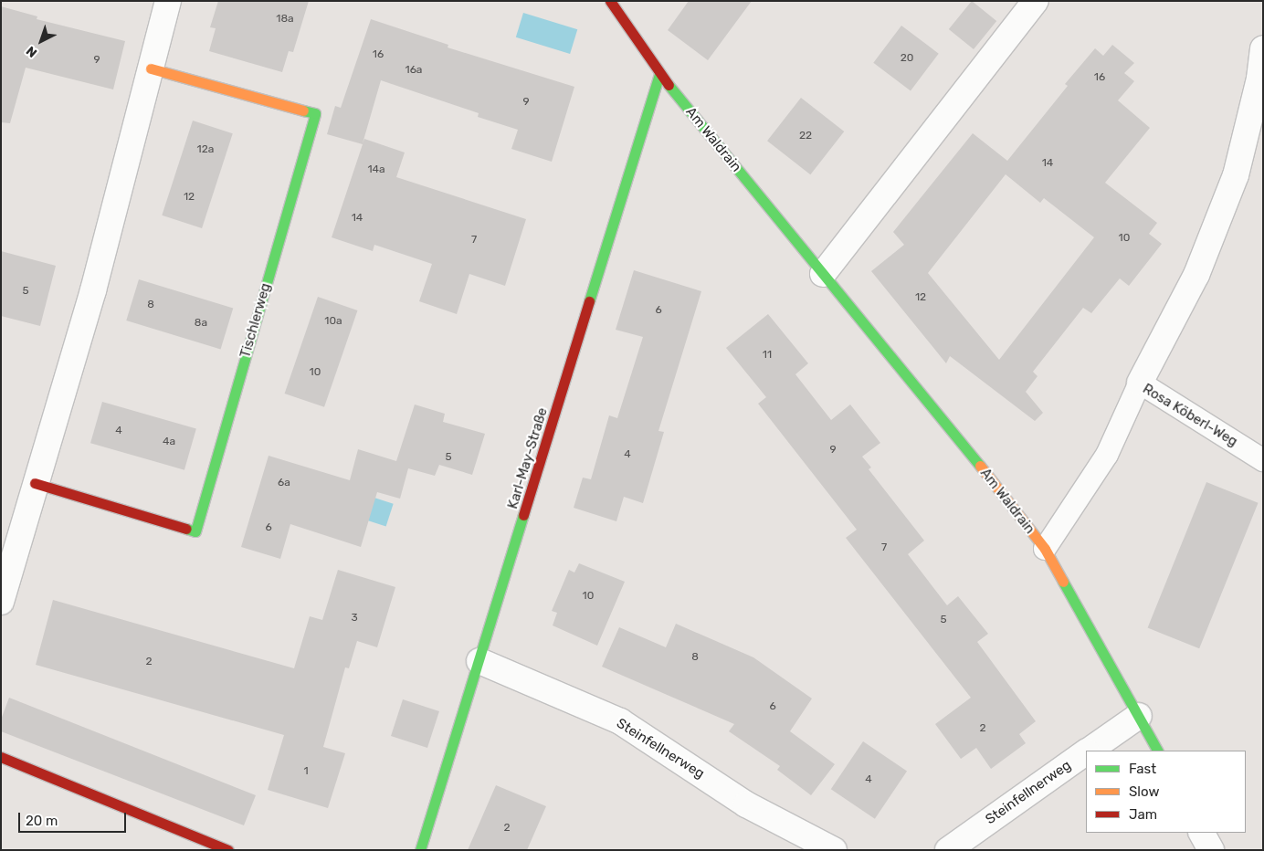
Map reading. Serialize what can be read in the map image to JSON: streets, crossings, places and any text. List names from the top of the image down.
{
  "streets": {
    "street": [
      "Am Waldrain",
      "Tischlerweg",
      "Karl-May-Straße",
      "Steinfellnerweg"
    ],
    "lane": ["Rosa Köberl-Weg"]
  },
  "crossings": [
    ["Am Waldrain", "Rosa Köberl-Weg"],
    ["Am Waldrain", "Karl-May-Straße"],
    ["Am Waldrain", "Steinfellnerweg"],
    ["Karl-May-Straße", "Steinfellnerweg"]
  ],
  "house_numbers": [
    "18a",
    "16",
    "20",
    "9",
    "16a",
    "16",
    "9",
    "22",
    "12a",
    "14",
    "14a",
    "12",
    "14",
    "10",
    "7",
    "5",
    "12",
    "8",
    "6",
    "10a",
    "8a",
    "11",
    "10",
    "4",
    "4a",
    "9",
    "4",
    "5",
    "6a",
    "6",
    "7",
    "10",
    "3",
    "5",
    "8",
    "2",
    "6",
    "2",
    "1",
    "4",
    "2"
  ],
  "legend": ["Fast", "Slow", "Jam"],
  "scale_bar": "20 m",
  "north": "bottom left"
}
